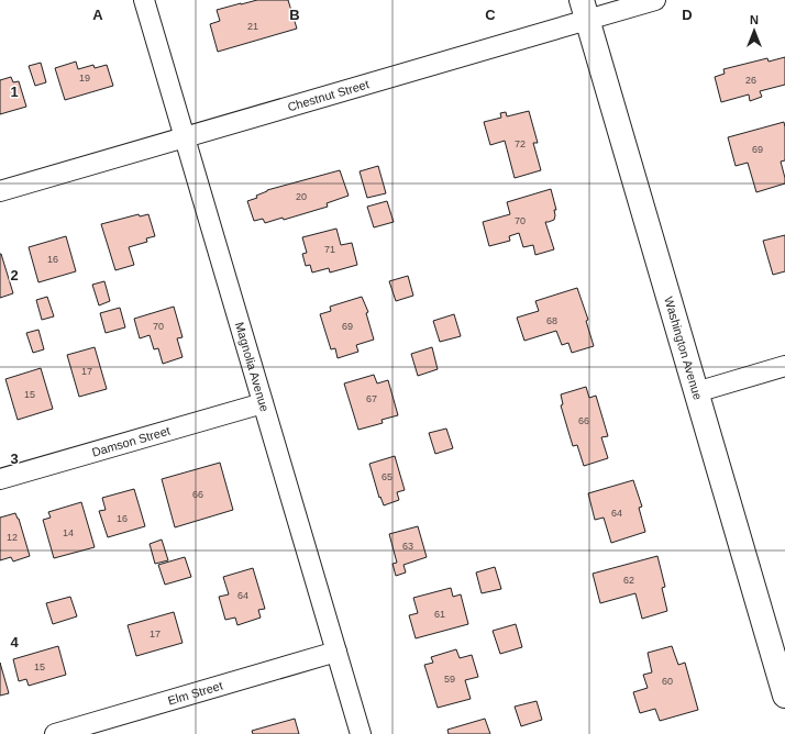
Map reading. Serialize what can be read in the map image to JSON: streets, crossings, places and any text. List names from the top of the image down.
{
  "streets": {
    "main road": ["Washington Avenue"],
    "street": [
      "Chestnut Street",
      "Magnolia Avenue",
      "Damson Street",
      "Elm Street"
    ]
  },
  "crossings": [
    ["Chestnut Street", "Washington Avenue"],
    ["Chestnut Street", "Magnolia Avenue"],
    ["Magnolia Avenue", "Damson Street"],
    ["Magnolia Avenue", "Elm Street"]
  ],
  "house_numbers": [
    "21",
    "19",
    "26",
    "72",
    "69",
    "20",
    "70",
    "71",
    "16",
    "68",
    "70",
    "69",
    "17",
    "15",
    "67",
    "66",
    "65",
    "66",
    "64",
    "16",
    "14",
    "12",
    "63",
    "62",
    "64",
    "61",
    "17",
    "15",
    "59",
    "60"
  ],
  "north": "top",
  "grid": {
    "columns": [
      "A",
      "B",
      "C",
      "D"
    ],
    "rows": [
      "1",
      "2",
      "3",
      "4"
    ]
  }
}
